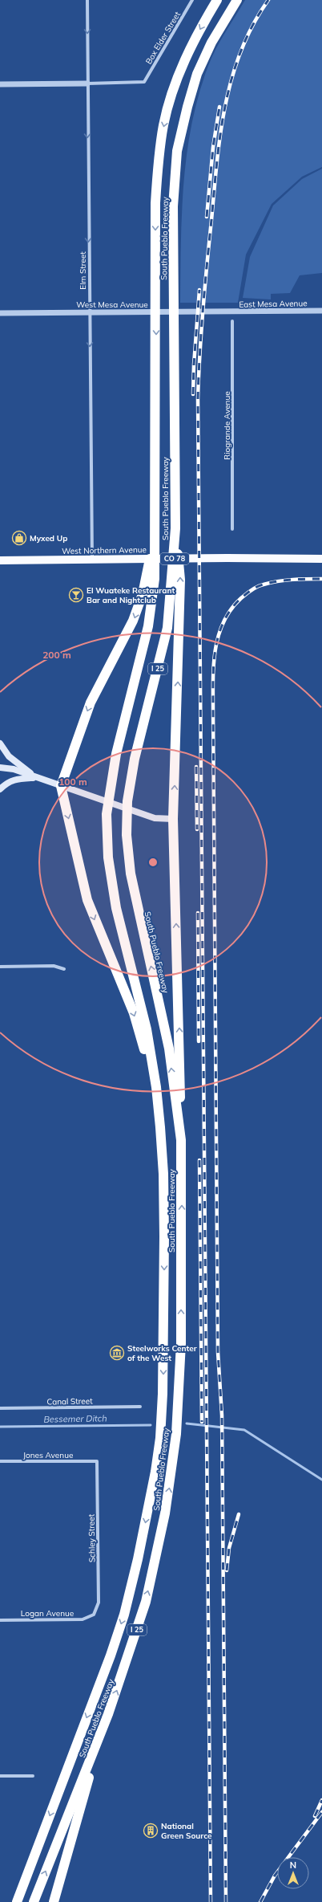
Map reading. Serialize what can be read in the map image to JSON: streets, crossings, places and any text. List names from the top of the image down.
{
  "streets": {
    "highway": ["South Pueblo Freeway", "I 25"],
    "main road": ["West Northern Avenue", "CO 78"],
    "street": [
      "Box Elder Street",
      "Elm Street",
      "East Mesa Avenue",
      "West Mesa Avenue",
      "Riogrande Avenue",
      "Canal Street",
      "Jones Avenue",
      "Schley Street",
      "Logan Avenue"
    ]
  },
  "crossings": [
    ["Box Elder Street", "Elm Street"],
    ["Elm Street", "West Mesa Avenue"],
    ["Elm Street", "West Northern Avenue"],
    ["East Mesa Avenue", "West Mesa Avenue"],
    ["Jones Avenue", "Schley Street"],
    ["Schley Street", "Logan Avenue"]
  ],
  "one_way": ["Elm Street"],
  "water": ["Bessemer Ditch"],
  "places": {
    "shop": ["Myxed Up"],
    "bar": ["El Wuateke Restaurant Bar and Nightclub"],
    "museum": ["Steelworks Center of the West"],
    "building": ["National Green Source"]
  },
  "north": "top",
  "rings": ["200 m", "100 m"]
}
